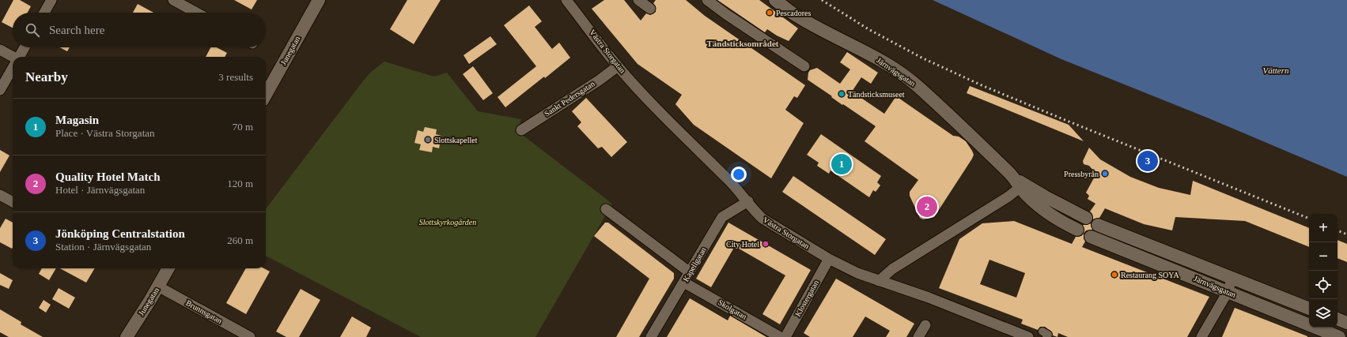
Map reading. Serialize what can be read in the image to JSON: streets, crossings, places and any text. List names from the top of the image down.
{
  "streets": {
    "street": [
      "Junegatan",
      "Västra Storgatan",
      "Järnvägsgatan",
      "Sankt Pedersgatan",
      "Kapellgatan",
      "Klostergatan",
      "Skolgatan",
      "Brunnsgatan"
    ]
  },
  "crossings": [
    ["Junegatan", "Brunnsgatan"],
    ["Västra Storgatan", "Sankt Pedersgatan"],
    ["Västra Storgatan", "Kapellgatan"],
    ["Västra Storgatan", "Klostergatan"],
    ["Kapellgatan", "Skolgatan"]
  ],
  "districts": ["Tändsticksområdet"],
  "water": ["Vättern"],
  "parks": ["Slottskyrkogården"],
  "places": [
    "Pescadores",
    "Tändsticksmuseet",
    "Slottskapellet",
    "Pressbyrån",
    "City Hotel",
    "Restaurang SOYA"
  ],
  "page": {
    "search": "Search here",
    "heading": ["Nearby", "3 results"],
    "list": [
      {
        "mark": "1",
        "name": "Magasin",
        "note": "Place · Västra Storgatan",
        "value": "70 m"
      },
      {
        "mark": "2",
        "name": "Quality Hotel Match",
        "note": "Hotel · Järnvägsgatan",
        "value": "120 m"
      },
      {
        "mark": "3",
        "name": "Jönköping Centralstation",
        "note": "Station · Järnvägsgatan",
        "value": "260 m"
      }
    ],
    "pins": ["3", "1", "2"],
    "map_buttons": ["+", "−"]
  }
}
